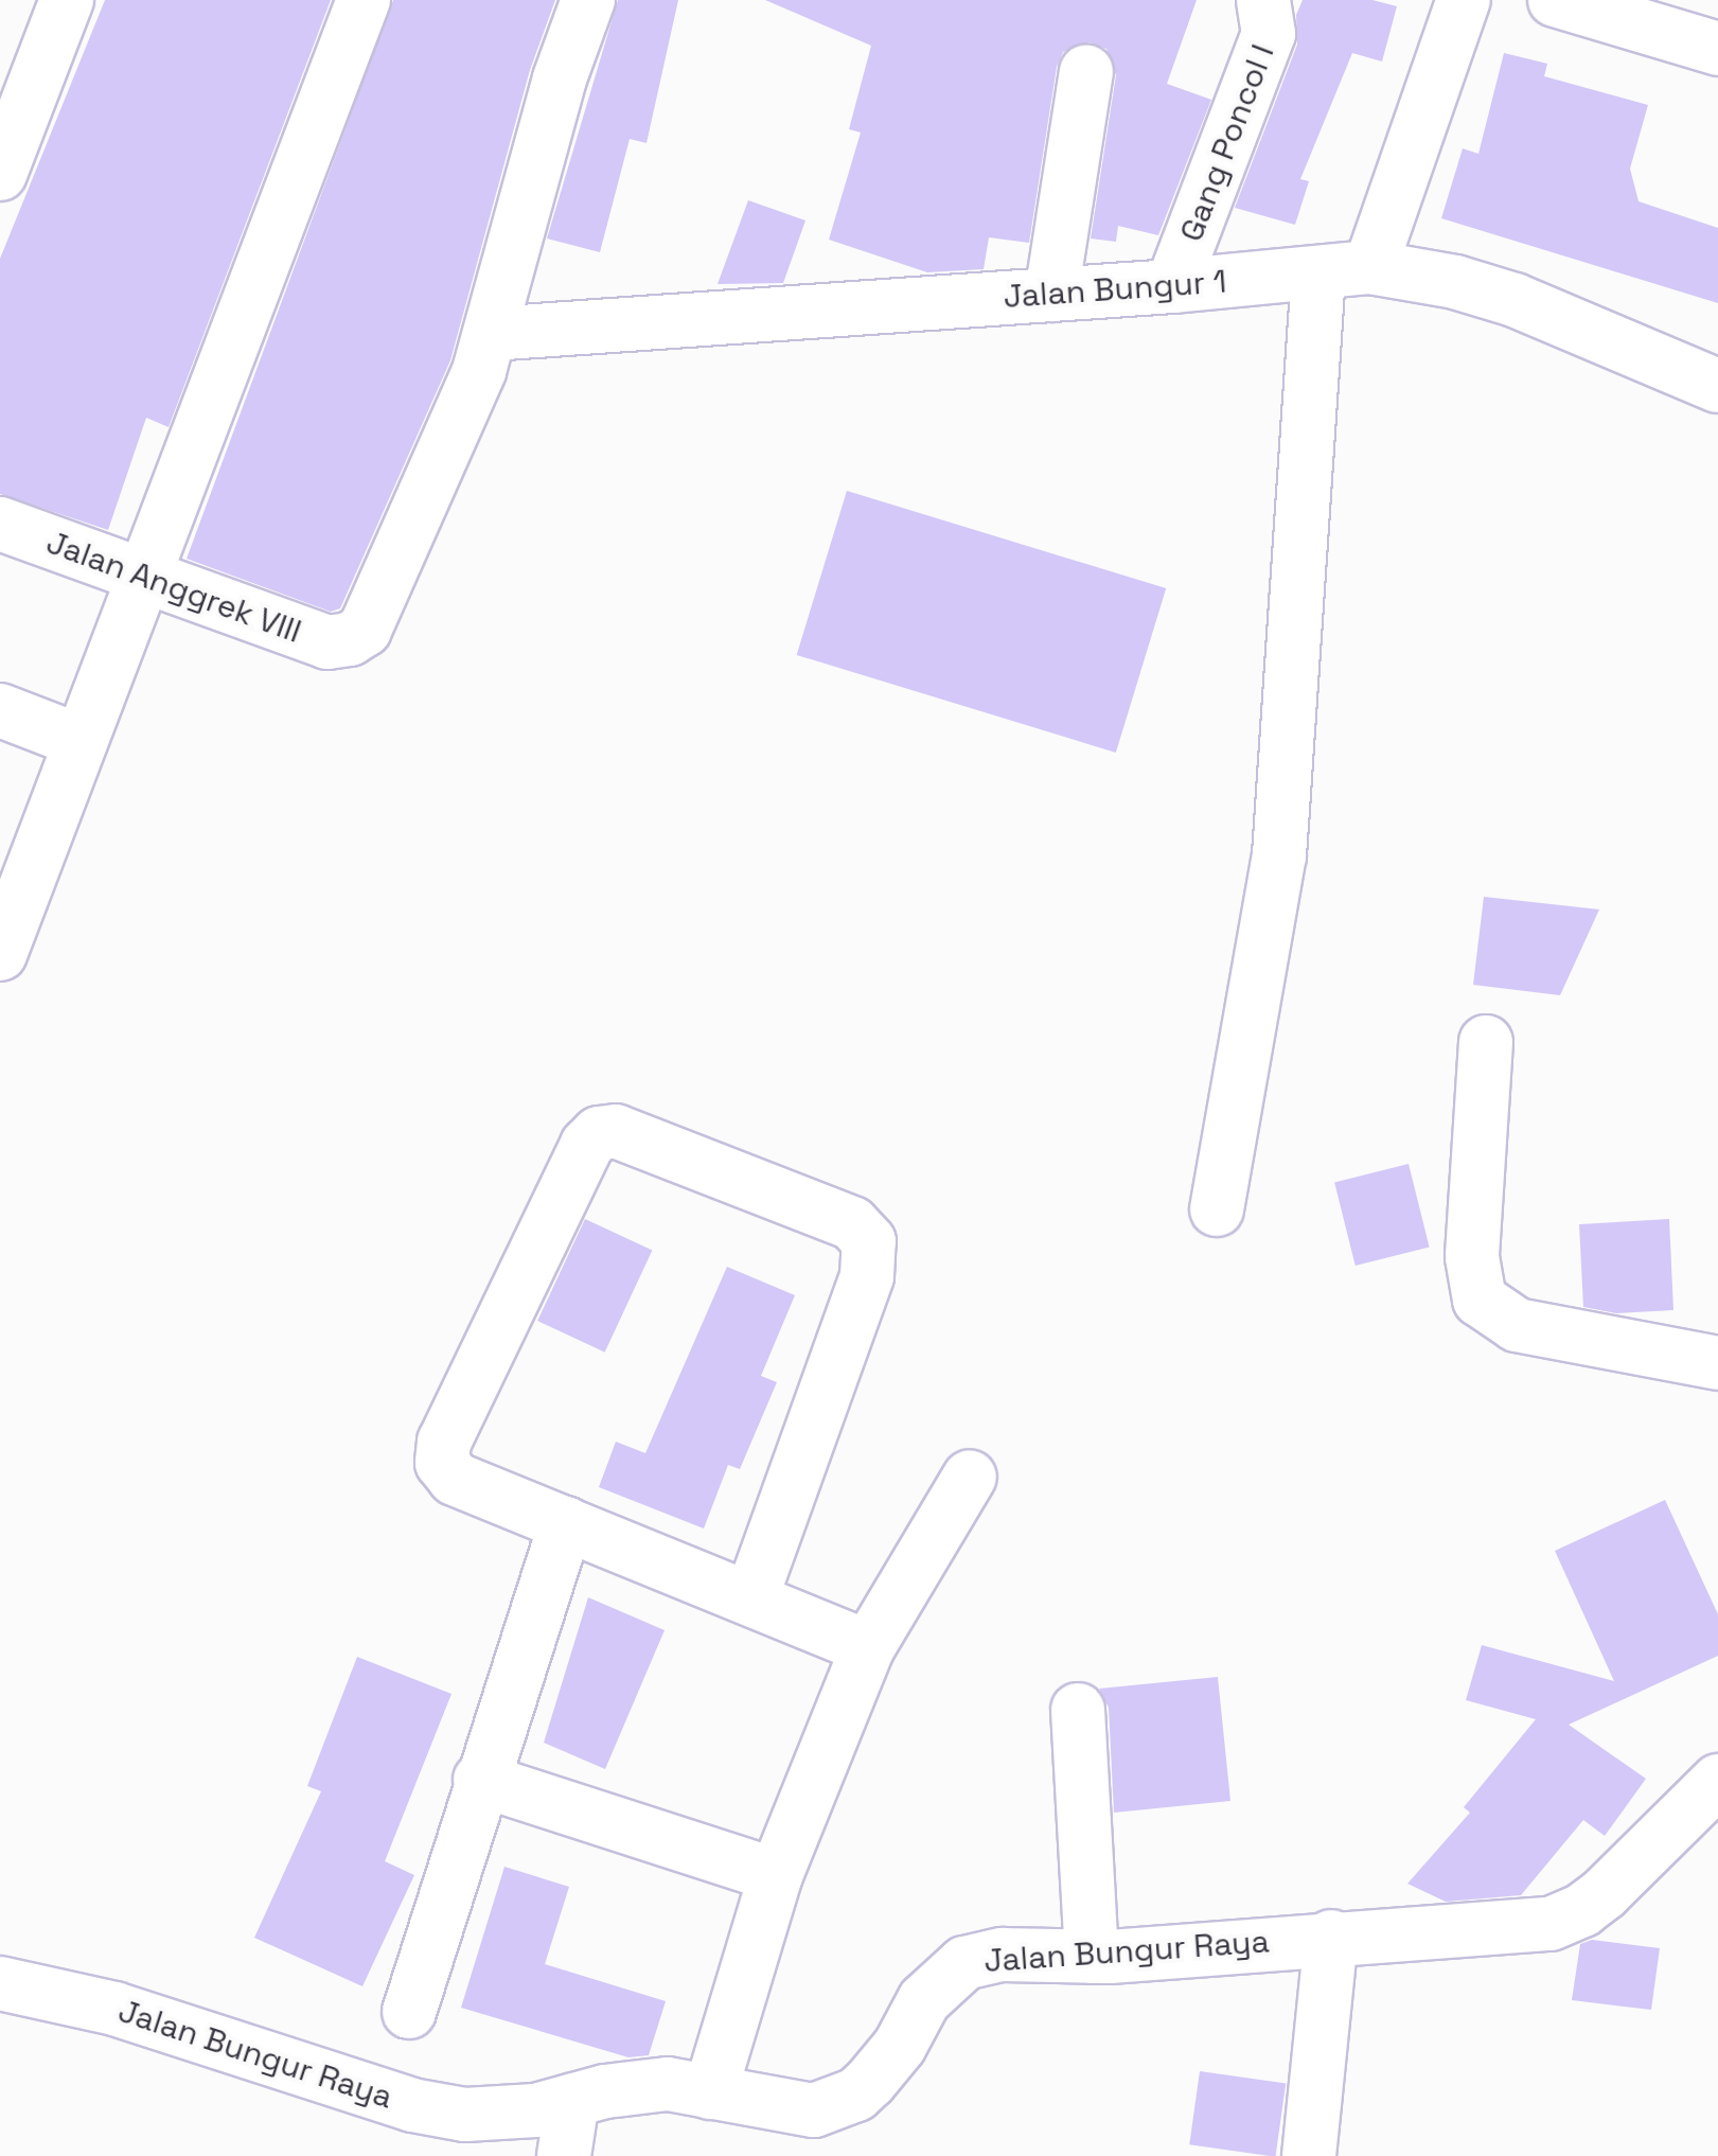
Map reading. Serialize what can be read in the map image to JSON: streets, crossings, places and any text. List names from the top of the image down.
{
  "streets": {
    "street": [
      "Gang Poncol I",
      "Jalan Bungur 1",
      "Jalan Anggrek VIII",
      "Jalan Bungur Raya"
    ]
  },
  "crossings": [
    ["Gang Poncol I", "Jalan Bungur 1"],
    ["Jalan Bungur 1", "Jalan Anggrek VIII"]
  ]
}
